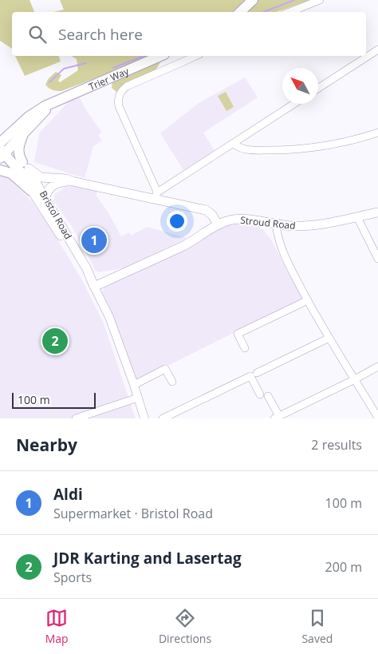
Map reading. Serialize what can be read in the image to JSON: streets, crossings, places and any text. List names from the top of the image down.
{
  "streets": {
    "main road": ["Trier Way", "Bristol Road", "Stroud Road"]
  },
  "crossings": [
    ["Trier Way", "Bristol Road"],
    ["Bristol Road", "Stroud Road"]
  ],
  "scale_bar": "100 m",
  "north": "top left",
  "page": {
    "search": "Search here",
    "pins": ["1", "2"],
    "scale": "100 m",
    "heading": ["Nearby", "2 results"],
    "list": [
      {
        "mark": "1",
        "name": "Aldi",
        "note": "Supermarket · Bristol Road",
        "value": "100 m"
      },
      {
        "mark": "2",
        "name": "JDR Karting and Lasertag",
        "note": "Sports",
        "value": "200 m"
      }
    ],
    "nav": ["Map", "Directions", "Saved"]
  }
}
